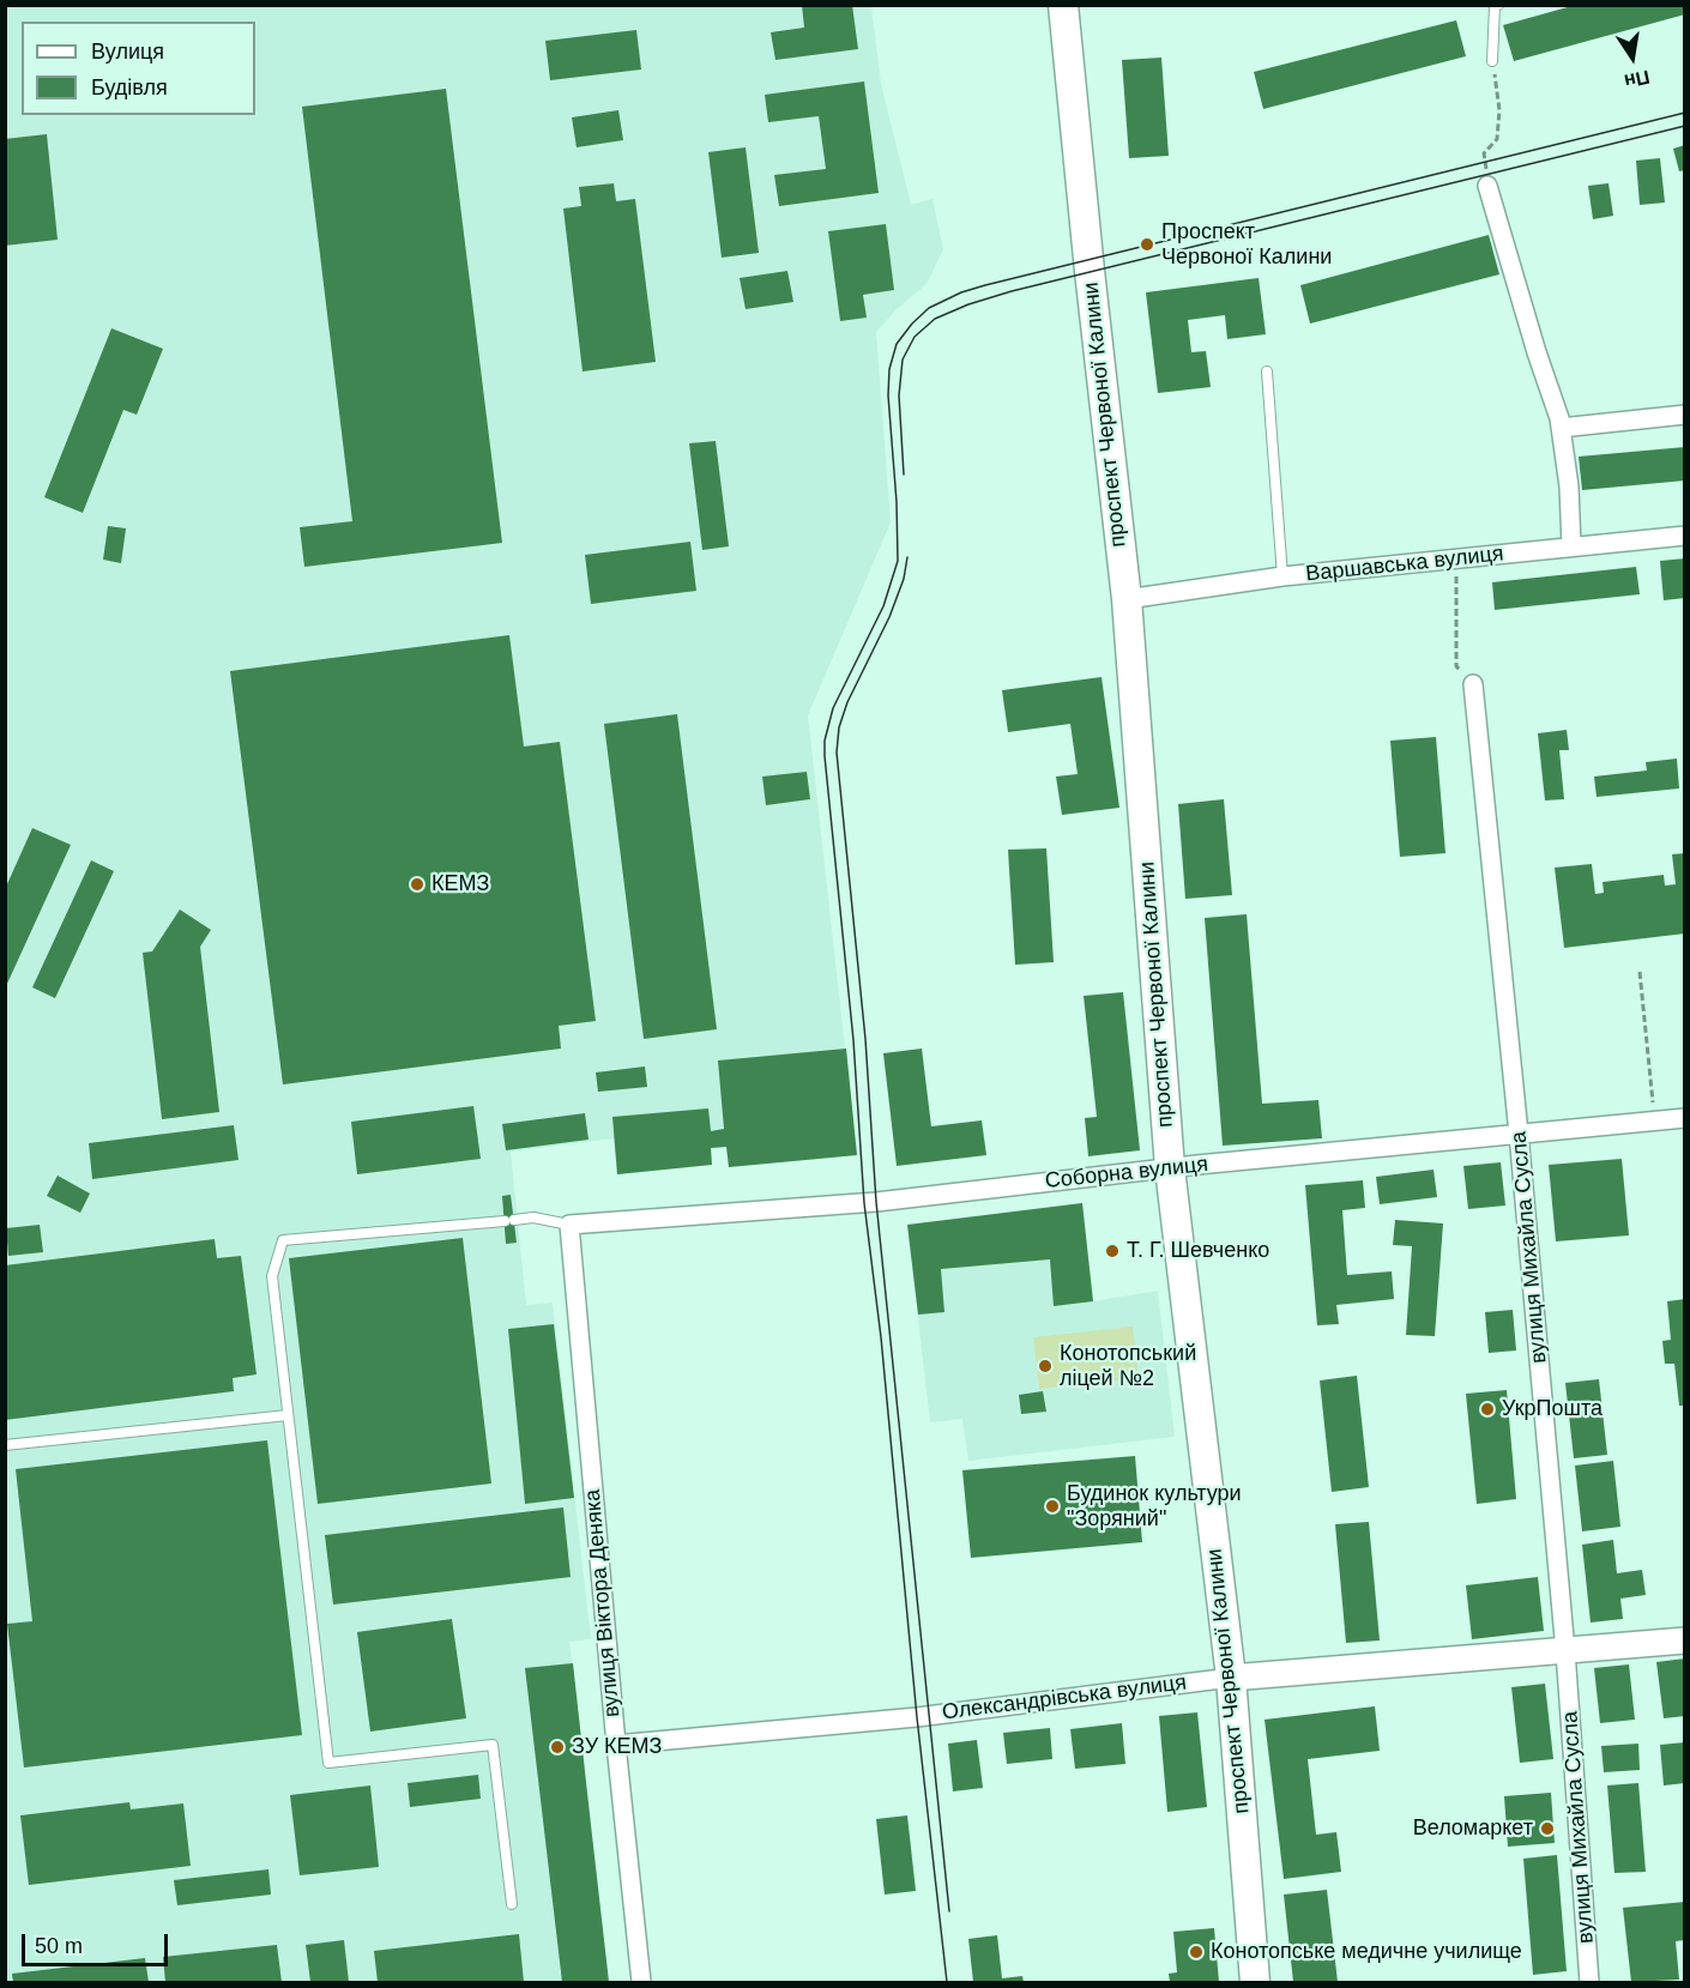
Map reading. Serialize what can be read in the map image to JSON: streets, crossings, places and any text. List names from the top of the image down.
{
  "streets": {
    "main road": ["проспект Червоної Калини", "Олександрівська вулиця"],
    "street": [
      "Варшавська вулиця",
      "Соборна вулиця",
      "вулиця Михайла Сусла",
      "вулиця Віктора Деняка"
    ]
  },
  "crossings": [
    ["проспект Червоної Калини", "Варшавська вулиця"],
    ["проспект Червоної Калини", "Соборна вулиця"],
    ["проспект Червоної Калини", "Олександрівська вулиця"],
    ["Соборна вулиця", "вулиця Михайла Сусла"],
    ["Соборна вулиця", "вулиця Віктора Деняка"],
    ["вулиця Михайла Сусла", "Олександрівська вулиця"],
    ["вулиця Віктора Деняка", "Олександрівська вулиця"]
  ],
  "places": [
    "Проспект Червоної Калини",
    "КЕМЗ",
    "Т. Г. Шевченко",
    "Конотопський ліцей №2",
    "УкрПошта",
    "Будинок культури \"Зоряний\"",
    "ЗУ КЕМЗ",
    "Веломаркет",
    "Конотопське медичне училище"
  ],
  "legend": ["Вулиця", "Будівля"],
  "scale_bar": "50 m",
  "north": "bottom"
}
